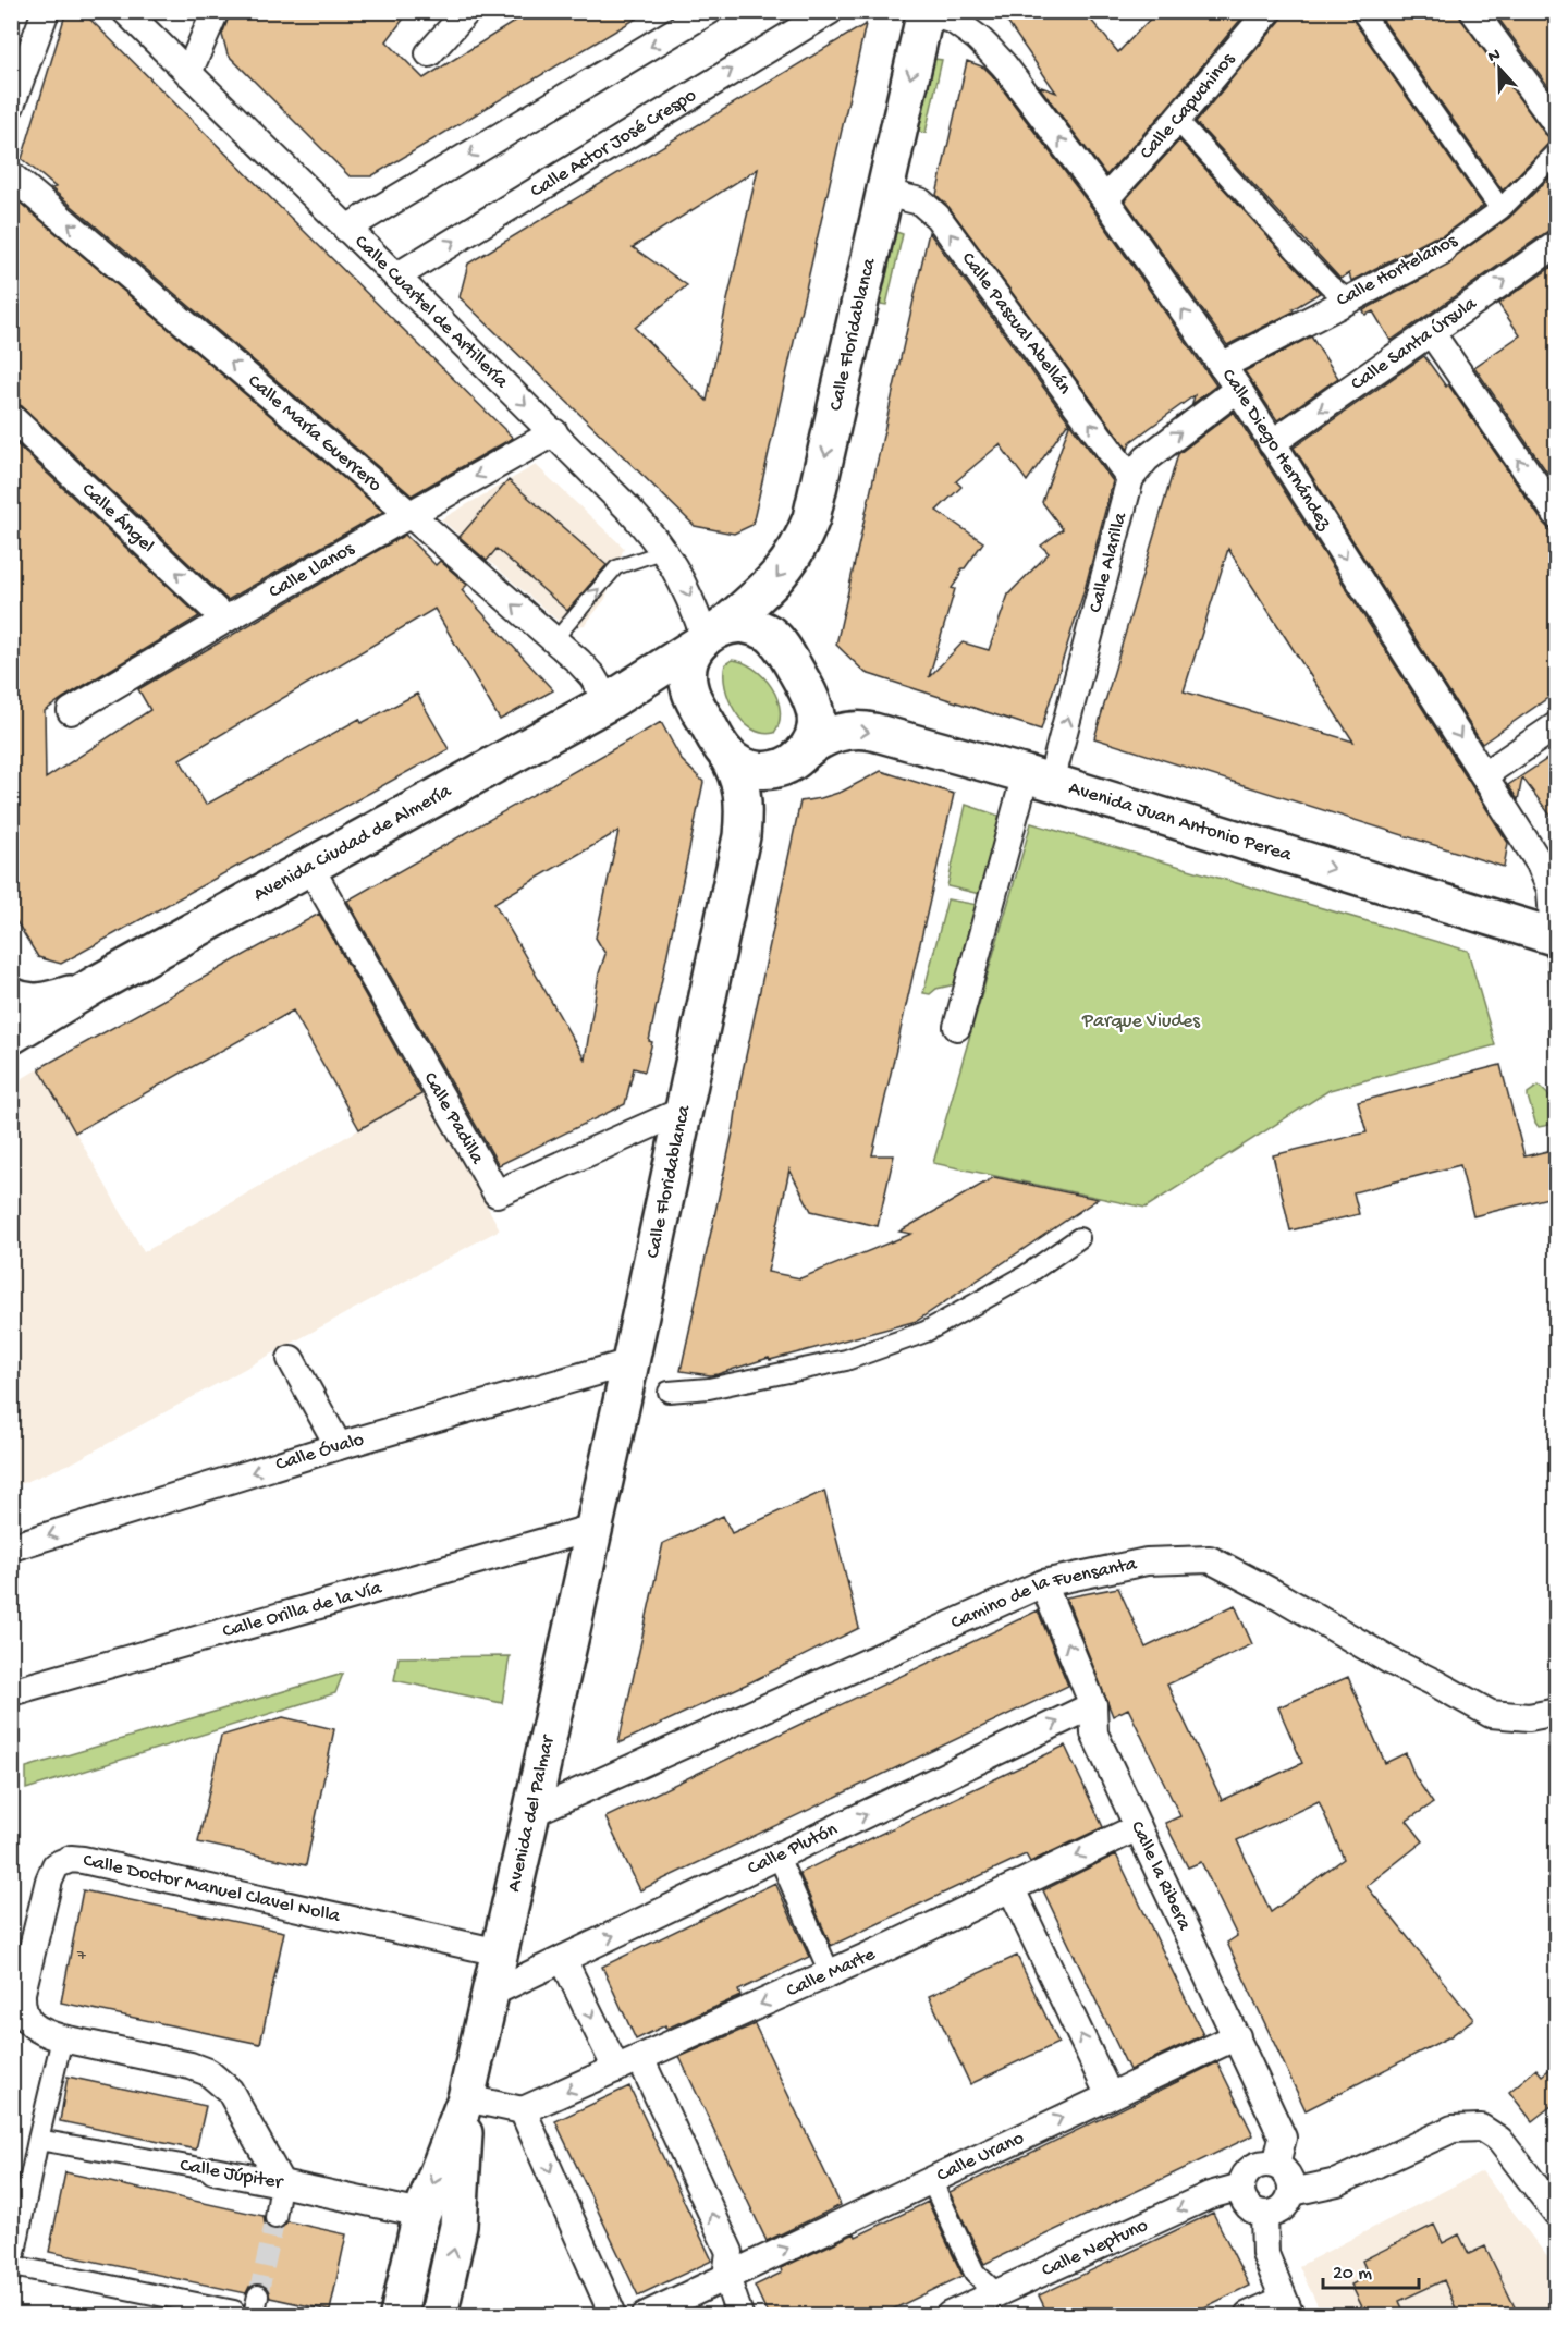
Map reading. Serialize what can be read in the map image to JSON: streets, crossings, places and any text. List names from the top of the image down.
{
  "streets": {
    "main road": [
      "Calle Floridablanca",
      "Avenida Juan Antonio Perea",
      "Avenida Ciudad de Almería",
      "Avenida del Palmar"
    ],
    "street": [
      "Calle Capuchinos",
      "Calle Actor José Crespo",
      "Calle Hortelanos",
      "Calle Cuartel de Artillería",
      "Calle Pascual Abellán",
      "Calle Santa Úrsula",
      "Calle María Guerrero",
      "Calle Diego Hernández",
      "Calle Ángel",
      "Calle Alarilla",
      "Calle Llanos",
      "Calle Padilla",
      "Calle Óvalo",
      "Camino de la Fuensanta",
      "Calle Orilla de la Vía",
      "Calle Plutón",
      "Calle la Ribera",
      "Calle Doctor Manuel Clavel Nolla",
      "Calle Marte",
      "Calle Urano",
      "Calle Júpiter",
      "Calle Neptuno"
    ]
  },
  "crossings": [
    ["Calle Capuchinos", "Calle Diego Hernández"],
    ["Calle Actor José Crespo", "Calle Cuartel de Artillería"],
    ["Calle Hortelanos", "Calle Diego Hernández"],
    ["Calle Cuartel de Artillería", "Calle Floridablanca"],
    ["Calle Cuartel de Artillería", "Calle Llanos"],
    ["Calle Cuartel de Artillería", "Avenida Juan Antonio Perea"],
    ["Calle Cuartel de Artillería", "Avenida Ciudad de Almería"],
    ["Calle Pascual Abellán", "Calle Floridablanca"],
    ["Calle Pascual Abellán", "Calle Alarilla"],
    ["Calle Floridablanca", "Calle Diego Hernández"],
    ["Calle Floridablanca", "Avenida Juan Antonio Perea"],
    ["Calle Floridablanca", "Avenida Ciudad de Almería"],
    ["Calle Floridablanca", "Calle Padilla"],
    ["Calle Floridablanca", "Calle Óvalo"],
    ["Calle Floridablanca", "Calle Orilla de la Vía"],
    ["Calle Floridablanca", "Avenida del Palmar"],
    ["Calle Santa Úrsula", "Calle Diego Hernández"],
    ["Calle María Guerrero", "Calle Llanos"],
    ["Calle María Guerrero", "Avenida Ciudad de Almería"],
    ["Calle Diego Hernández", "Calle Alarilla"],
    ["Calle Diego Hernández", "Avenida Juan Antonio Perea"],
    ["Calle Ángel", "Calle Llanos"],
    ["Calle Alarilla", "Avenida Juan Antonio Perea"],
    ["Avenida Juan Antonio Perea", "Avenida Ciudad de Almería"],
    ["Avenida Ciudad de Almería", "Calle Padilla"],
    ["Camino de la Fuensanta", "Avenida del Palmar"],
    ["Camino de la Fuensanta", "Calle la Ribera"],
    ["Calle Orilla de la Vía", "Avenida del Palmar"],
    ["Avenida del Palmar", "Calle Plutón"],
    ["Avenida del Palmar", "Calle Doctor Manuel Clavel Nolla"],
    ["Avenida del Palmar", "Calle Júpiter"],
    ["Calle Plutón", "Calle la Ribera"],
    ["Calle la Ribera", "Calle Marte"],
    ["Calle la Ribera", "Calle Urano"],
    ["Calle la Ribera", "Calle Neptuno"],
    ["Calle Doctor Manuel Clavel Nolla", "Calle Júpiter"]
  ],
  "one_way": [
    "Calle Cuartel de Artillería",
    "Calle Pascual Abellán",
    "Calle Floridablanca",
    "Calle María Guerrero",
    "Calle Ángel",
    "Calle Alarilla",
    "Avenida Juan Antonio Perea",
    "Calle Óvalo",
    "Calle Plutón",
    "Calle Marte",
    "Calle Urano",
    "Calle Neptuno"
  ],
  "parks": ["Parque Viudes"],
  "house_numbers": ["7"],
  "scale_bar": "20 m",
  "north": "top"
}
